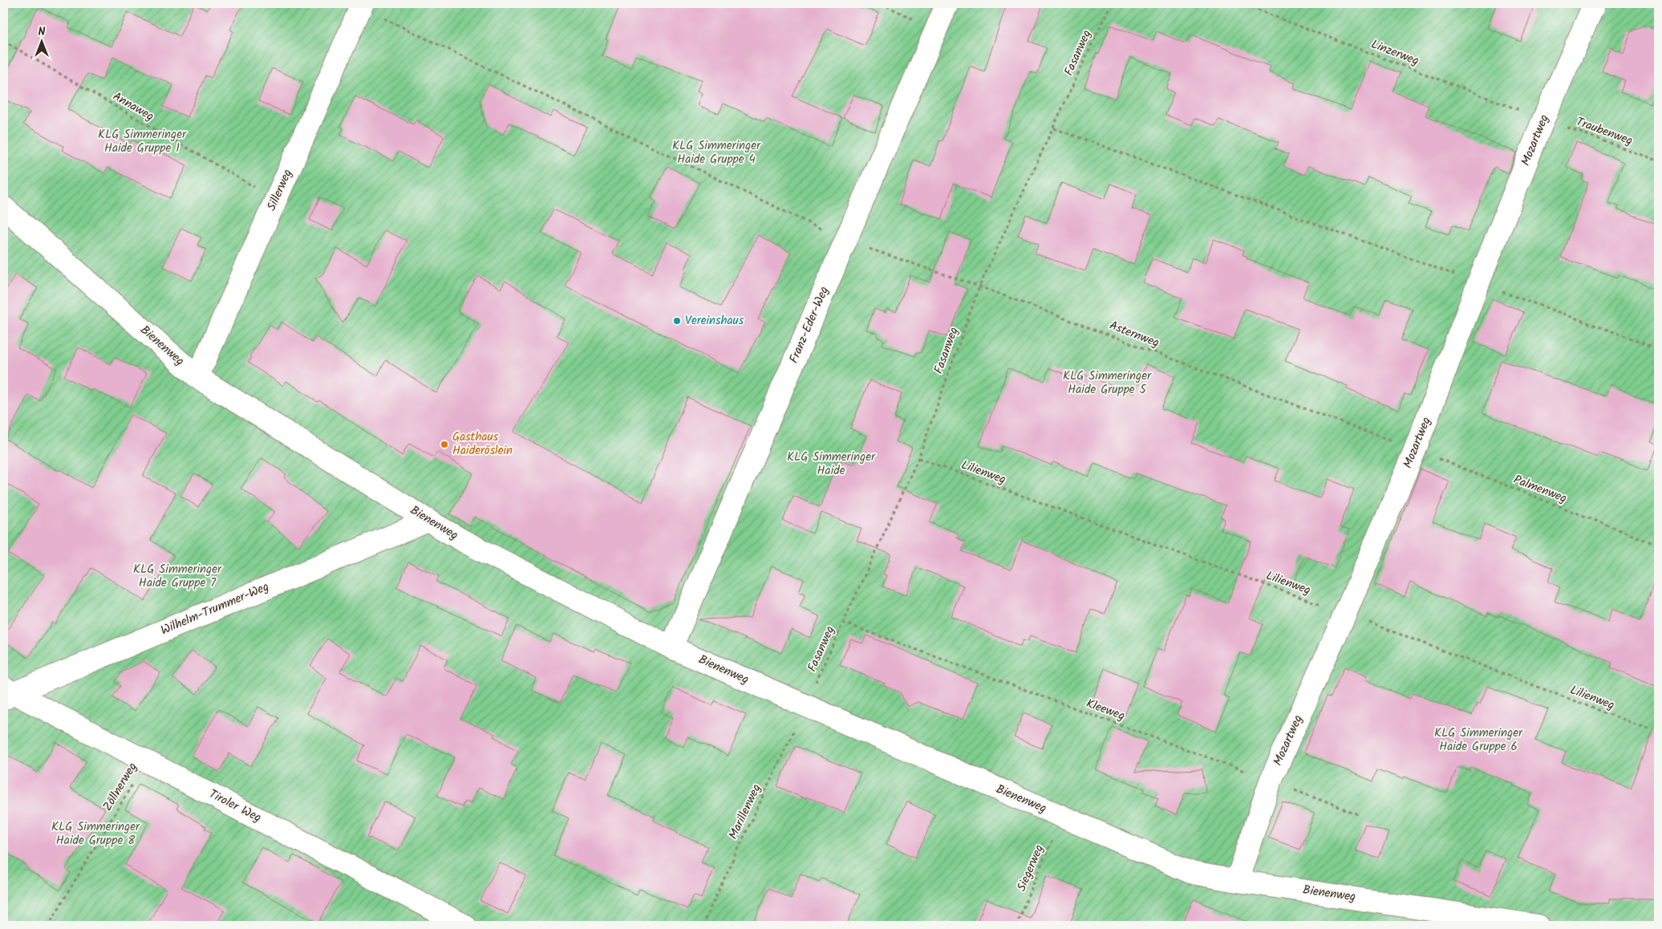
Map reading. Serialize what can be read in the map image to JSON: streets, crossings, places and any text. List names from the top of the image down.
{
  "streets": {
    "street": [
      "Mozartweg",
      "Sillerweg",
      "Franz-Eder-Weg",
      "Bienenweg",
      "Wilhelm-Trummer-Weg",
      "Tiroler Weg"
    ],
    "path": [
      "Fasanweg",
      "Linzerweg",
      "Annaweg",
      "Traubenweg",
      "Asternweg",
      "Lilienweg",
      "Palmenweg",
      "Kleeweg",
      "Zöllnerweg",
      "Marillenweg",
      "Siegerweg"
    ]
  },
  "crossings": [
    ["Fasanweg", "Asternweg"],
    ["Fasanweg", "Bienenweg"],
    ["Fasanweg", "Lilienweg"],
    ["Fasanweg", "Kleeweg"],
    ["Fasanweg", "Marillenweg"],
    ["Linzerweg", "Traubenweg"],
    ["Linzerweg", "Mozartweg"],
    ["Annaweg", "Sillerweg"],
    ["Traubenweg", "Mozartweg"],
    ["Mozartweg", "Asternweg"],
    ["Mozartweg", "Bienenweg"],
    ["Mozartweg", "Lilienweg"],
    ["Mozartweg", "Palmenweg"],
    ["Mozartweg", "Kleeweg"],
    ["Sillerweg", "Asternweg"],
    ["Sillerweg", "Bienenweg"],
    ["Franz-Eder-Weg", "Asternweg"],
    ["Franz-Eder-Weg", "Bienenweg"],
    ["Asternweg", "Palmenweg"],
    ["Bienenweg", "Wilhelm-Trummer-Weg"],
    ["Bienenweg", "Marillenweg"],
    ["Bienenweg", "Siegerweg"],
    ["Wilhelm-Trummer-Weg", "Tiroler Weg"],
    ["Zöllnerweg", "Tiroler Weg"]
  ],
  "parks": [
    "KLG Simmeringer Haide Gruppe 1",
    "KLG Simmeringer Haide Gruppe 4",
    "KLG Simmeringer Haide Gruppe 5",
    "KLG Simmeringer Haide",
    "KLG Simmeringer Haide Gruppe 7",
    "KLG Simmeringer Haide Gruppe 6",
    "KLG Simmeringer Haide Gruppe 8"
  ],
  "places": ["Vereinshaus", "Gasthaus Haideröslein"],
  "north": "top"
}
